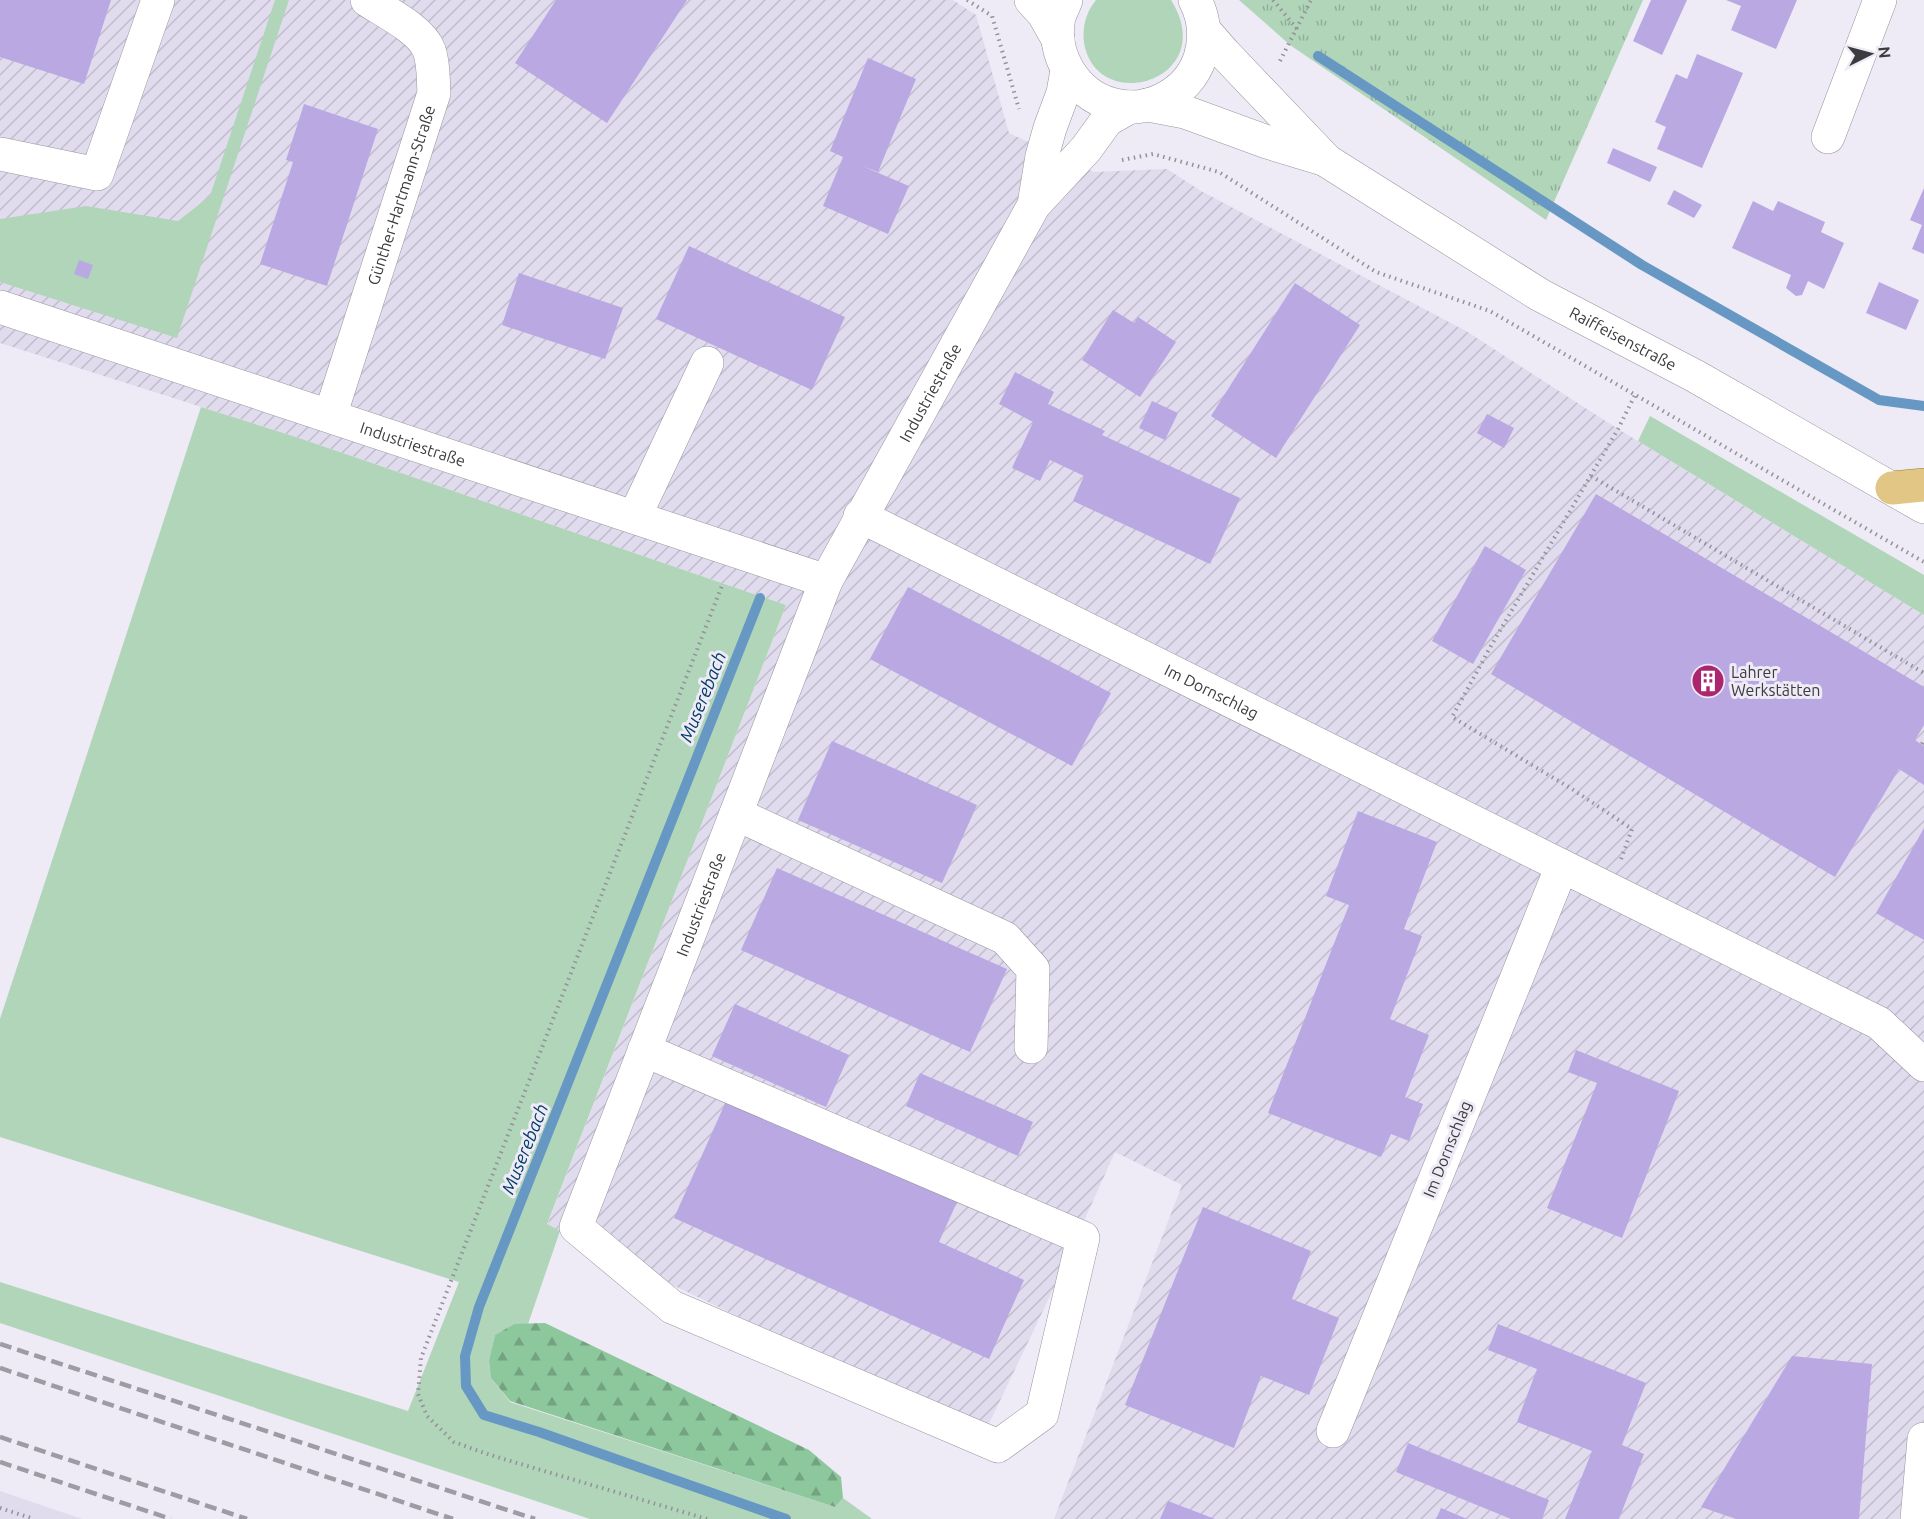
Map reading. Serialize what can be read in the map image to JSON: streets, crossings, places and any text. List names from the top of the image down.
{
  "streets": {
    "street": [
      "Günther-Hartmann-Straße",
      "Raiffeisenstraße",
      "Industriestraße",
      "Im Dornschlag"
    ]
  },
  "crossings": [
    ["Günther-Hartmann-Straße", "Industriestraße"],
    ["Raiffeisenstraße", "Industriestraße"],
    ["Industriestraße", "Im Dornschlag"]
  ],
  "water": ["Muserebach"],
  "places": {
    "building": ["Lahrer Werkstätten"]
  },
  "north": "right"
}
